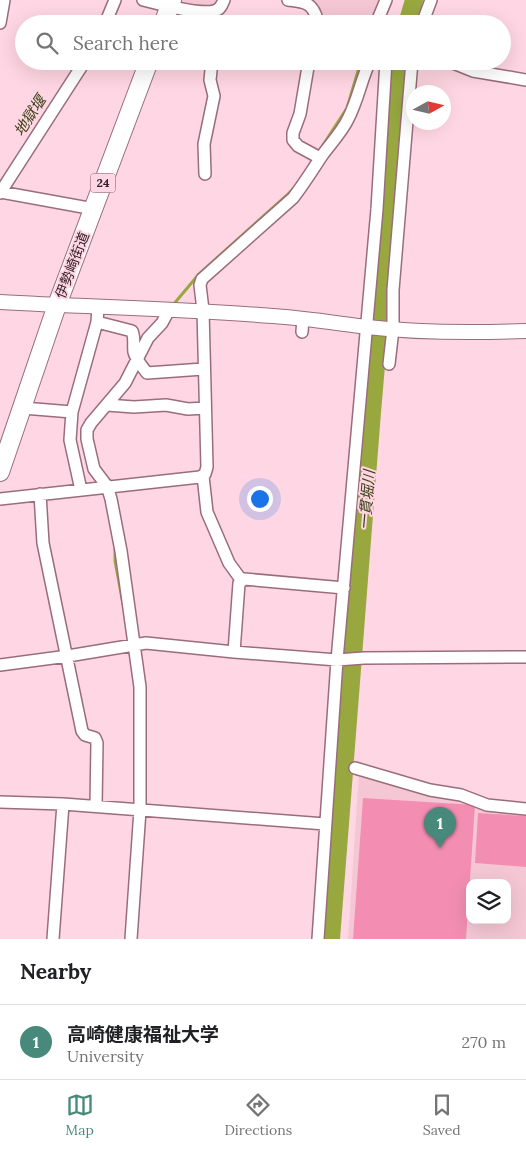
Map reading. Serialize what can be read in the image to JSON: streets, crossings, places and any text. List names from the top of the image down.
{
  "streets": {
    "main road": ["24", "伊勢崎街道"]
  },
  "water": ["地獄堰", "一貫堀川"],
  "north": "right",
  "page": {
    "search": "Search here",
    "pins": "1",
    "heading": "Nearby",
    "list": [
      {
        "mark": "1",
        "name": "高崎健康福祉大学",
        "note": "University",
        "value": "270 m"
      }
    ],
    "nav": ["Map", "Directions", "Saved"]
  }
}
